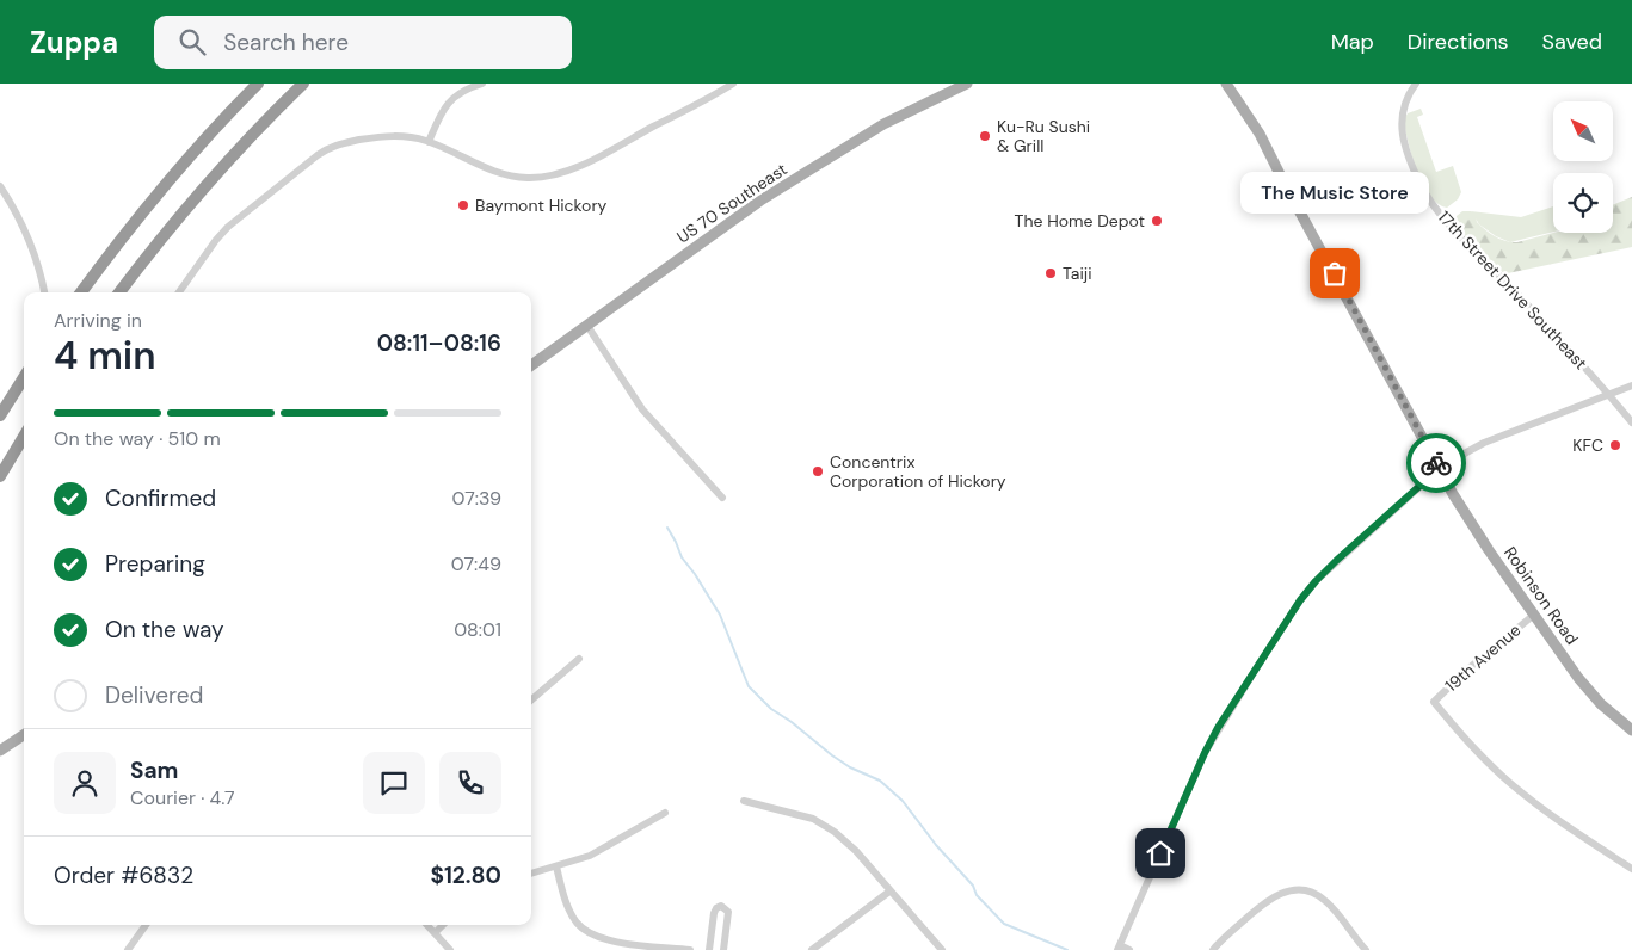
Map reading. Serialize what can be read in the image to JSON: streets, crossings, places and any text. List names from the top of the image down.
{
  "streets": {
    "main road": ["US 70 Southeast", "Robinson Road"],
    "street": ["17th Street Drive Southeast", "19th Avenue"]
  },
  "crossings": [
    ["Robinson Road", "19th Avenue"]
  ],
  "places": [
    "Ku-Ru Sushi & Grill",
    "Baymont Hickory",
    "The Home Depot",
    "Taiji",
    "The Music Store",
    "KFC",
    "Concentrix Corporation of Hickory"
  ],
  "north": "top left",
  "page": {
    "header": "Zuppa",
    "search": "Search here",
    "nav": ["Map", "Directions", "Saved"],
    "bubble": "The Music Store",
    "heading": ["4 min", "Arriving in", "08:11–08:16"],
    "panel": [
      "Sam",
      "Courier · 4.7",
      "Order #6832",
      "$12.80"
    ],
    "bar": "On the way · 510 m",
    "list": [
      ["Confirmed", "07:39"],
      ["Preparing", "07:49"],
      ["On the way", "08:01"],
      "Delivered"
    ]
  }
}
